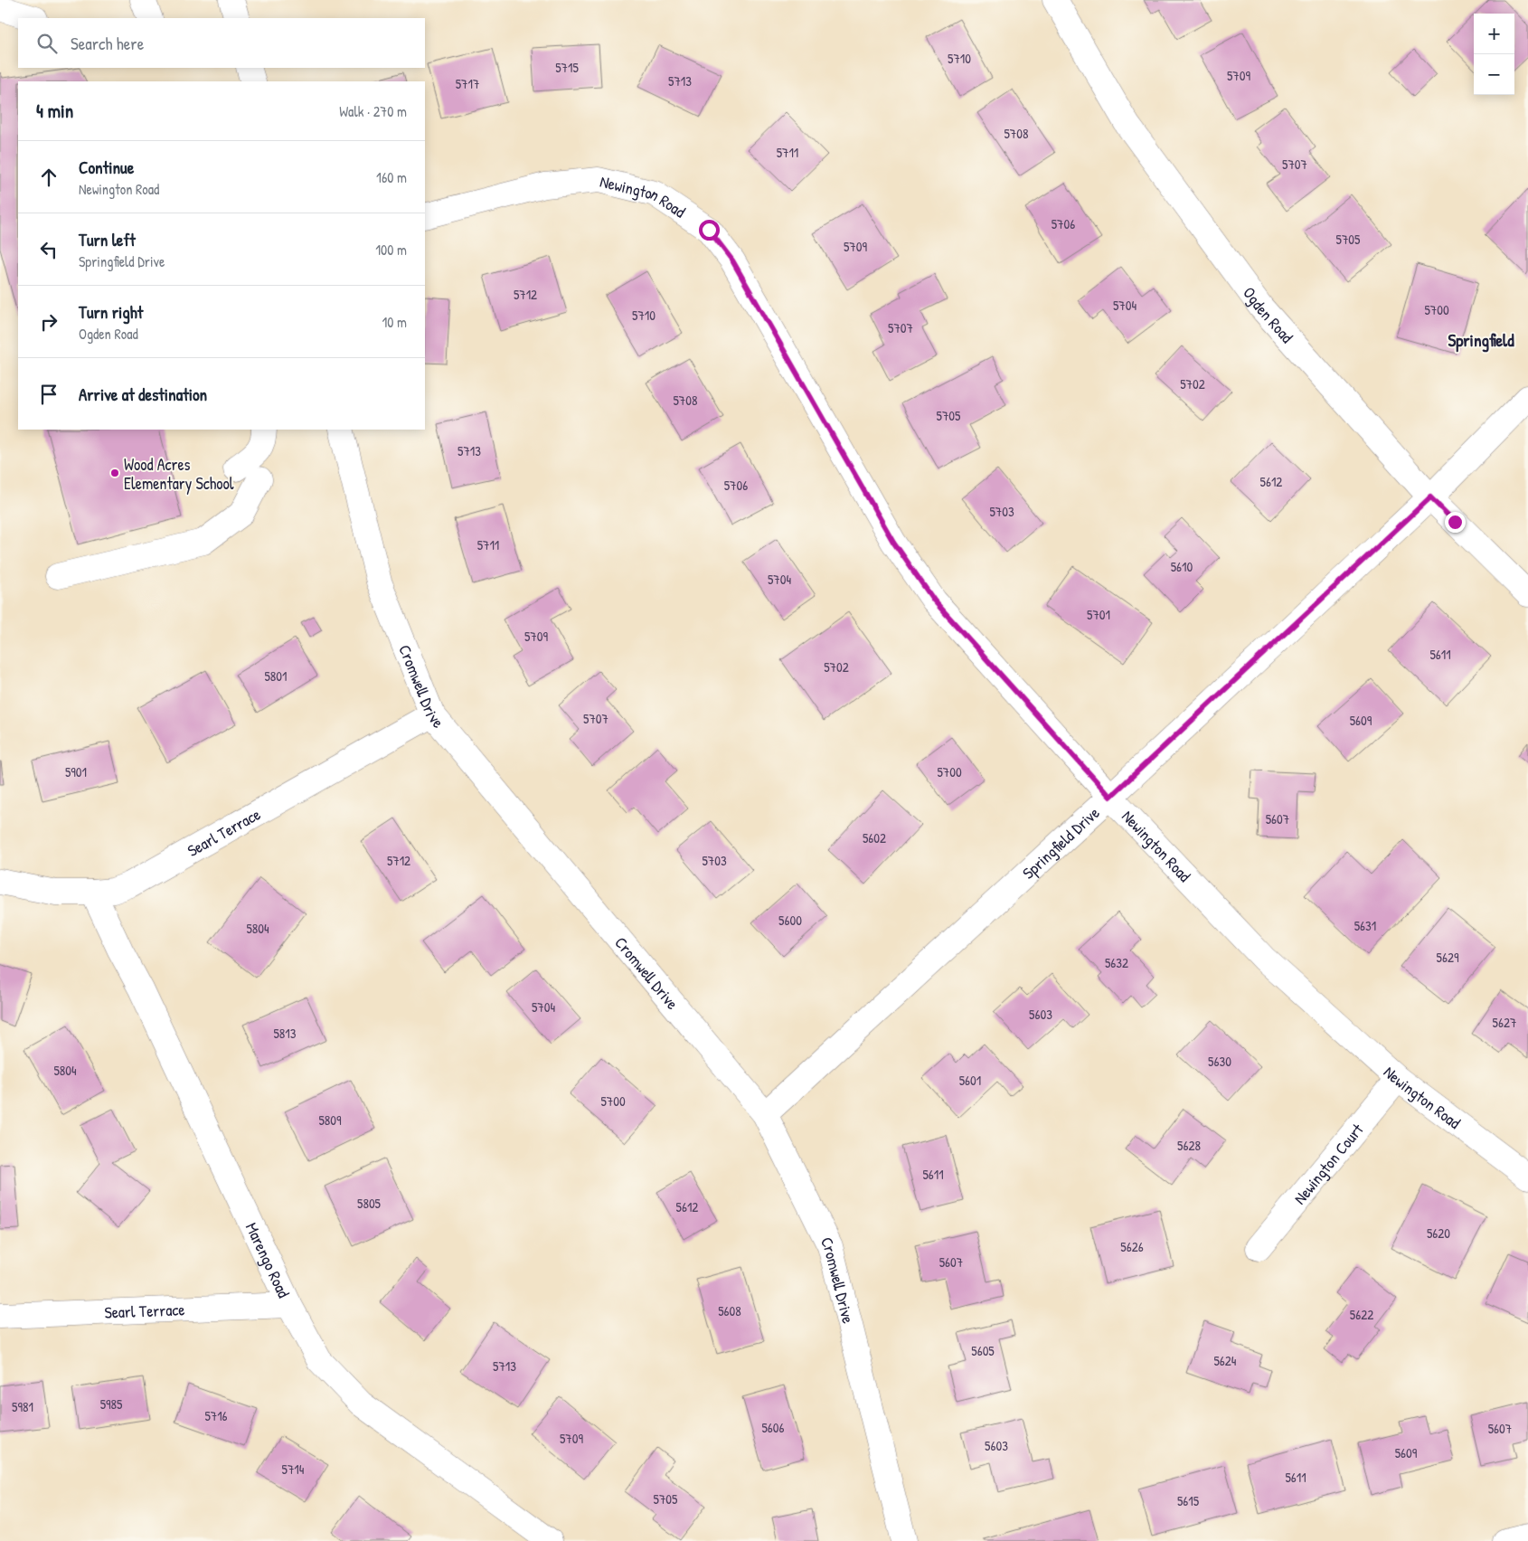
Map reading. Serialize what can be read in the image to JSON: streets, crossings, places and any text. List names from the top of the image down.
{
  "streets": {
    "street": [
      "Newington Road",
      "Ogden Road",
      "Cromwell Drive",
      "Searl Terrace",
      "Springfield Drive",
      "Newington Court",
      "Marengo Road"
    ]
  },
  "crossings": [
    ["Newington Road", "Springfield Drive"],
    ["Newington Road", "Newington Court"],
    ["Ogden Road", "Springfield Drive"],
    ["Cromwell Drive", "Searl Terrace"],
    ["Cromwell Drive", "Springfield Drive"],
    ["Searl Terrace", "Marengo Road"]
  ],
  "districts": ["Springfield"],
  "places": ["Wood Acres Elementary School"],
  "house_numbers": [
    "5710",
    "5715",
    "5709",
    "5713",
    "5717",
    "5708",
    "5711",
    "5707",
    "5706",
    "5705",
    "5709",
    "5712",
    "5704",
    "5700",
    "5710",
    "5707",
    "5702",
    "5708",
    "5705",
    "5713",
    "5612",
    "5706",
    "5703",
    "5711",
    "5610",
    "5704",
    "5701",
    "5709",
    "5611",
    "5702",
    "5801",
    "5707",
    "5609",
    "5901",
    "5700",
    "5607",
    "5602",
    "5712",
    "5703",
    "5600",
    "5631",
    "5804",
    "5629",
    "5632",
    "5704",
    "5603",
    "5627",
    "5813",
    "5630",
    "5804",
    "5601",
    "5700",
    "5809",
    "5628",
    "5611",
    "5805",
    "5612",
    "5620",
    "5626",
    "5607",
    "5608",
    "5622",
    "5605",
    "5624",
    "5713",
    "5985",
    "5981",
    "5716",
    "5606",
    "5607",
    "5709",
    "5603",
    "5609",
    "5714",
    "5611",
    "5705",
    "5615"
  ],
  "page": {
    "map_buttons": ["+", "−"],
    "search": "Search here",
    "heading": ["4 min", "Walk · 270 m"],
    "list": [
      ["Continue", "Newington Road", "160 m"],
      ["Turn left", "Springfield Drive", "100 m"],
      ["Turn right", "Ogden Road", "10 m"],
      "Arrive at destination"
    ]
  }
}
